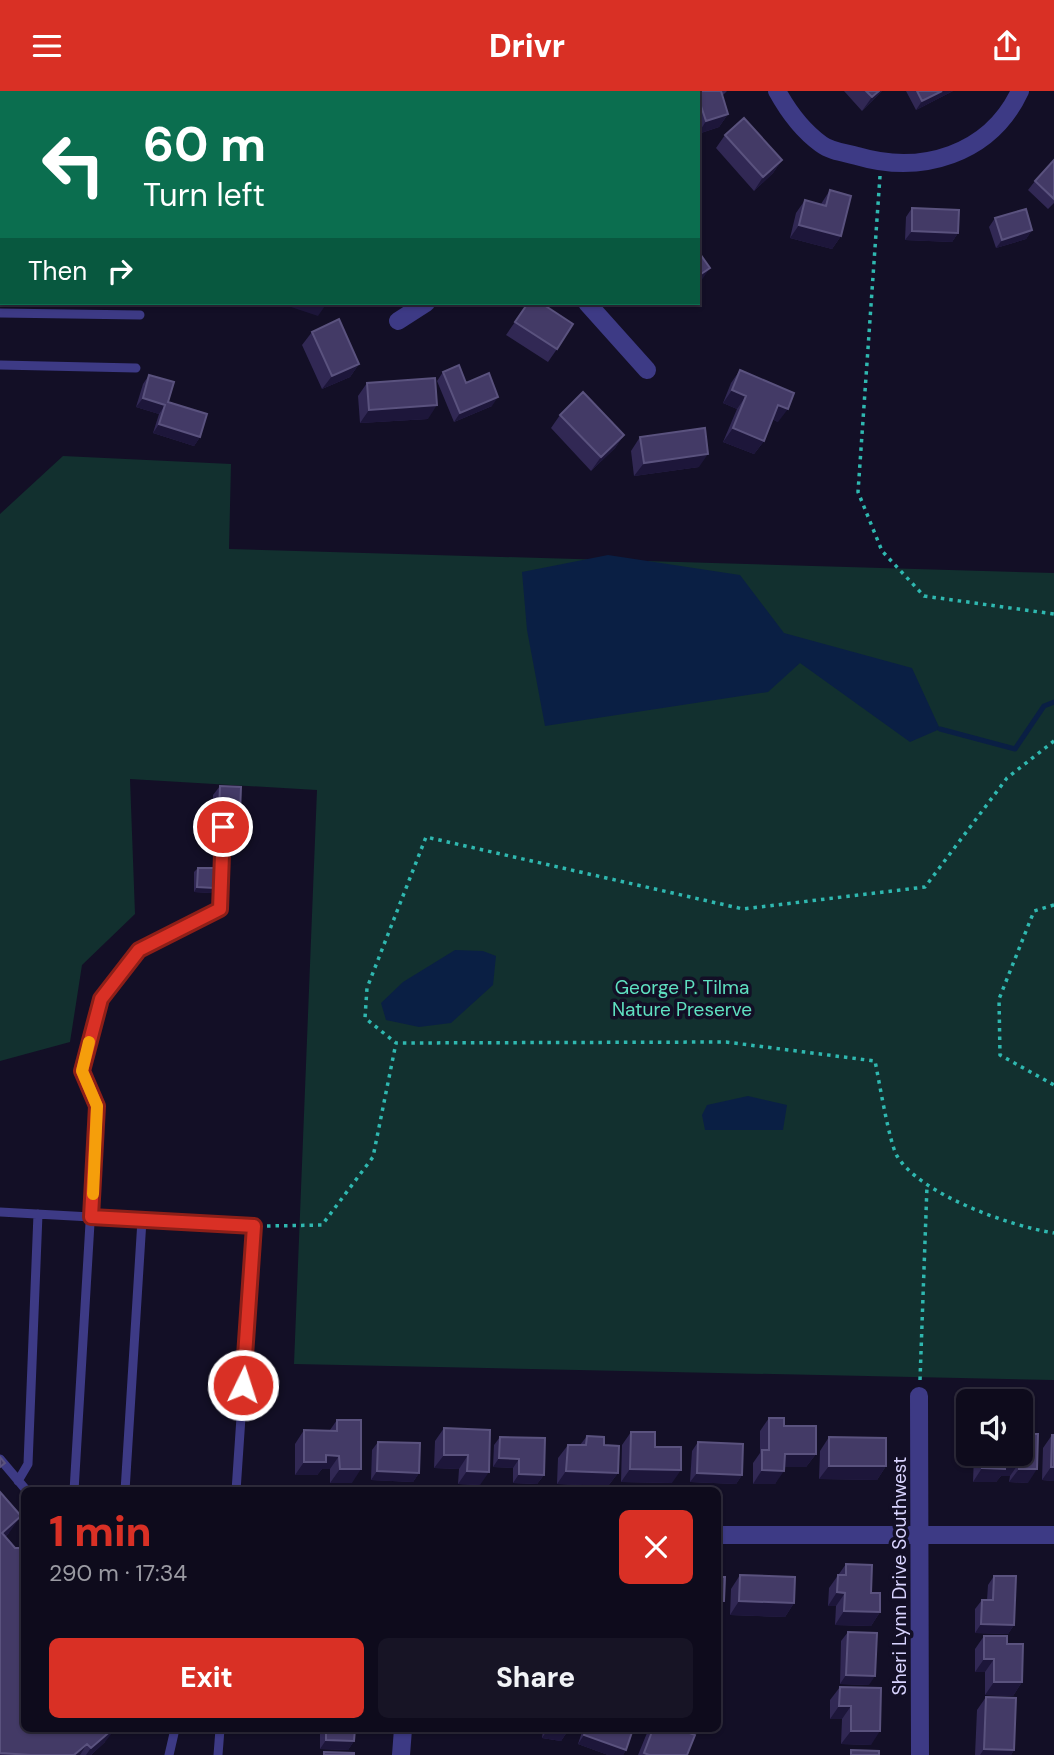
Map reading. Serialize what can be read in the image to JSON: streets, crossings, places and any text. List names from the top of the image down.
{
  "streets": {
    "street": ["Sheri Lynn Drive Southwest"]
  },
  "parks": ["George P. Tilma Nature Preserve"],
  "page": {
    "header": "Drivr",
    "turn": ["60 m", "Turn left"],
    "then": "Then",
    "heading": ["1 min", "290 m · 17:34"],
    "buttons": ["Exit", "Share"]
  }
}
